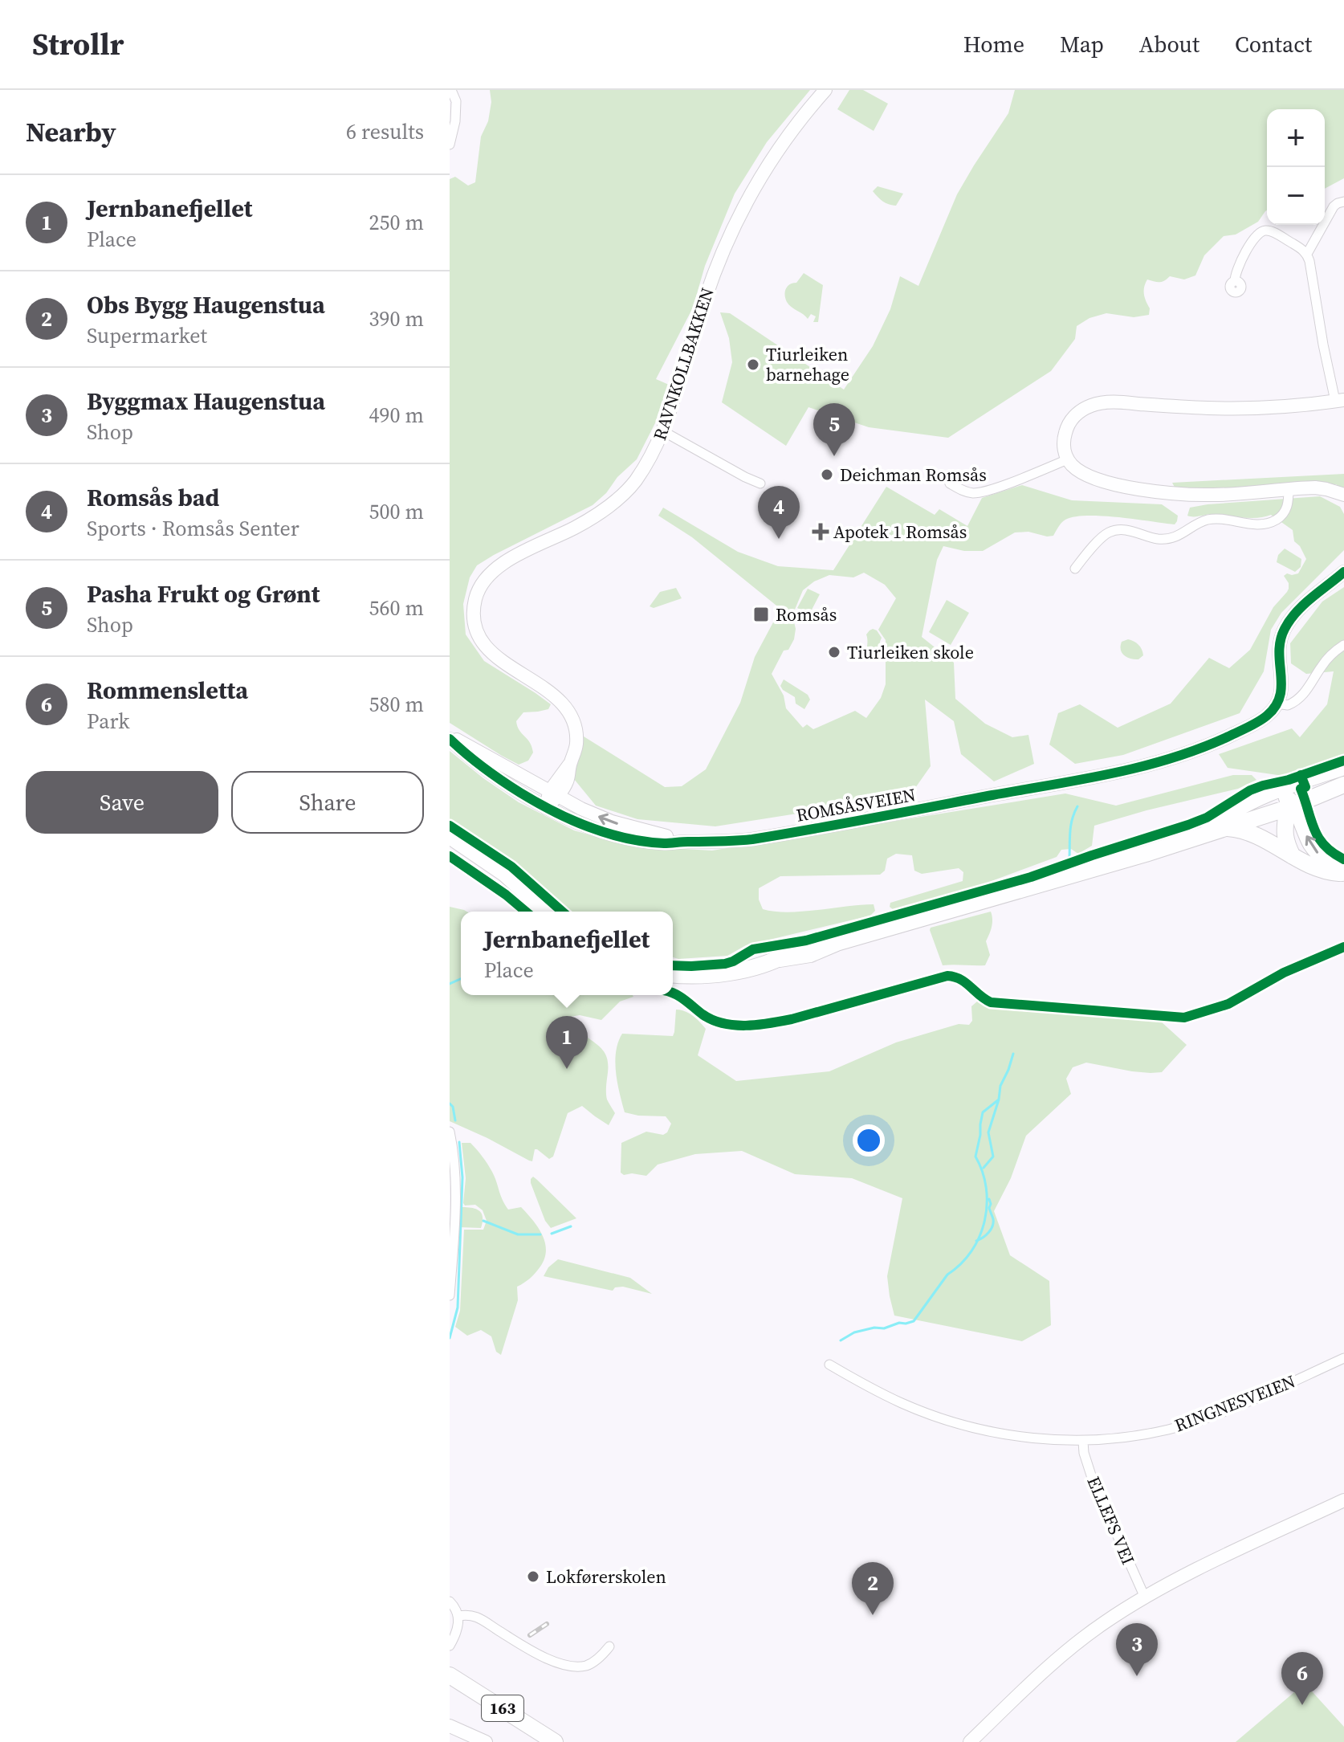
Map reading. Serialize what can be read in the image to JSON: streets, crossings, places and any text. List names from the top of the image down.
{
  "streets": {
    "highway": ["163"],
    "street": [
      "RAVNKOLLBAKKEN",
      "ROMSÅSVEIEN",
      "RINGNESVEIEN",
      "ELLEFS VEI"
    ]
  },
  "crossings": [
    ["RAVNKOLLBAKKEN", "ROMSÅSVEIEN"],
    ["RINGNESVEIEN", "ELLEFS VEI"]
  ],
  "places": {
    "other": [
      "Tiurleiken barnehage",
      "Deichman Romsås",
      "Tiurleiken skole",
      "Lokførerskolen"
    ],
    "health": ["Apotek 1 Romsås"],
    "transit": ["Romsås"]
  },
  "page": {
    "header": "Strollr",
    "nav": [
      "Home",
      "Map",
      "About",
      "Contact"
    ],
    "heading": ["Nearby", "6 results"],
    "map_buttons": ["+", "−"],
    "list": [
      {
        "mark": "1",
        "name": "Jernbanefjellet",
        "note": "Place",
        "value": "250 m"
      },
      {
        "mark": "2",
        "name": "Obs Bygg Haugenstua",
        "note": "Supermarket",
        "value": "390 m"
      },
      {
        "mark": "3",
        "name": "Byggmax Haugenstua",
        "note": "Shop",
        "value": "490 m"
      },
      {
        "mark": "4",
        "name": "Romsås bad",
        "note": "Sports · Romsås Senter",
        "value": "500 m"
      },
      {
        "mark": "5",
        "name": "Pasha Frukt og Grønt",
        "note": "Shop",
        "value": "560 m"
      },
      {
        "mark": "6",
        "name": "Rommensletta",
        "note": "Park",
        "value": "580 m"
      }
    ],
    "pins": [
      "5",
      "4",
      "1",
      "2",
      "3",
      "6"
    ],
    "buttons": ["Save", "Share"],
    "popup": ["Jernbanefjellet", "Place"]
  }
}
